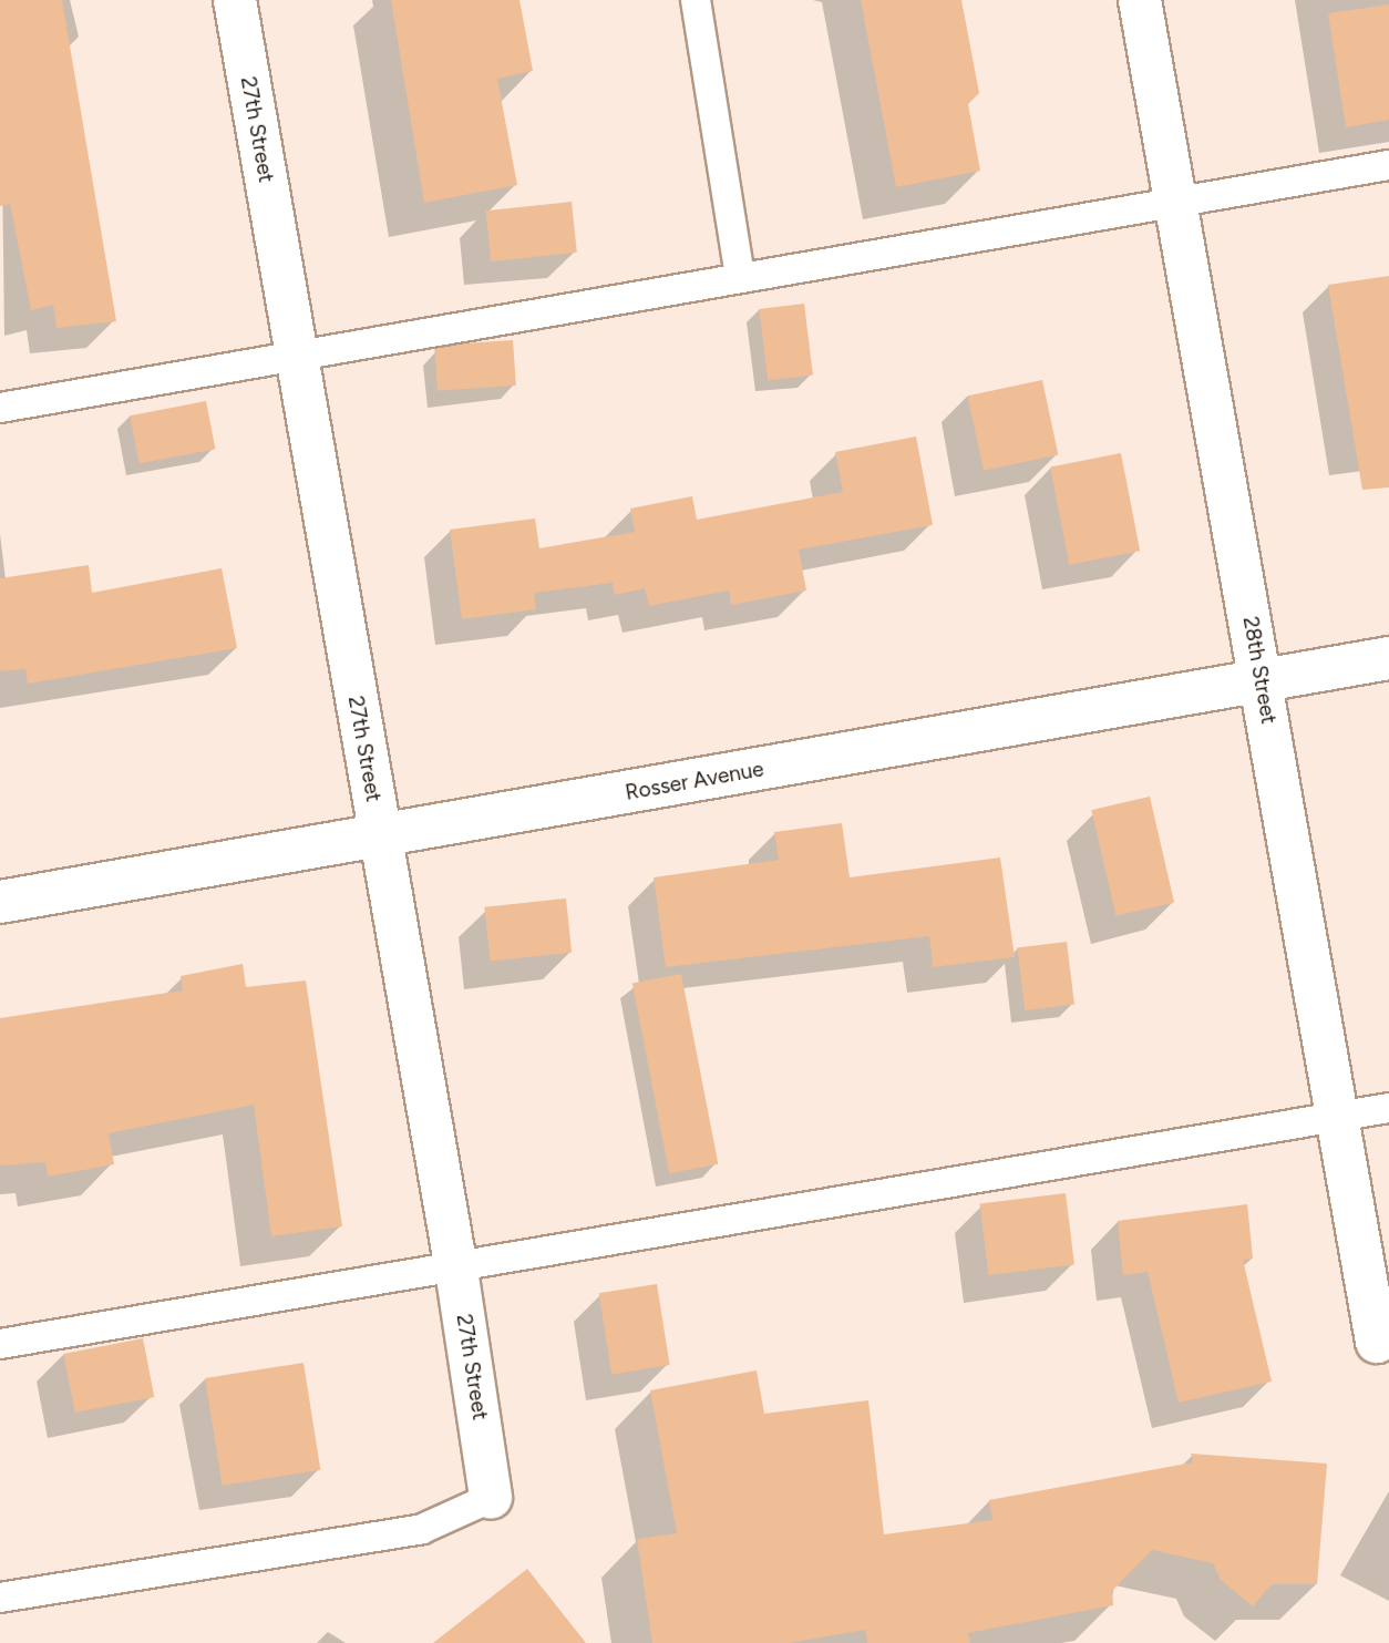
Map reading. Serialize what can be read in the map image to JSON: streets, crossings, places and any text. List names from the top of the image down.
{
  "streets": {
    "street": ["27th Street", "28th Street", "Rosser Avenue"]
  },
  "crossings": [
    ["27th Street", "Rosser Avenue"],
    ["28th Street", "Rosser Avenue"]
  ]
}
